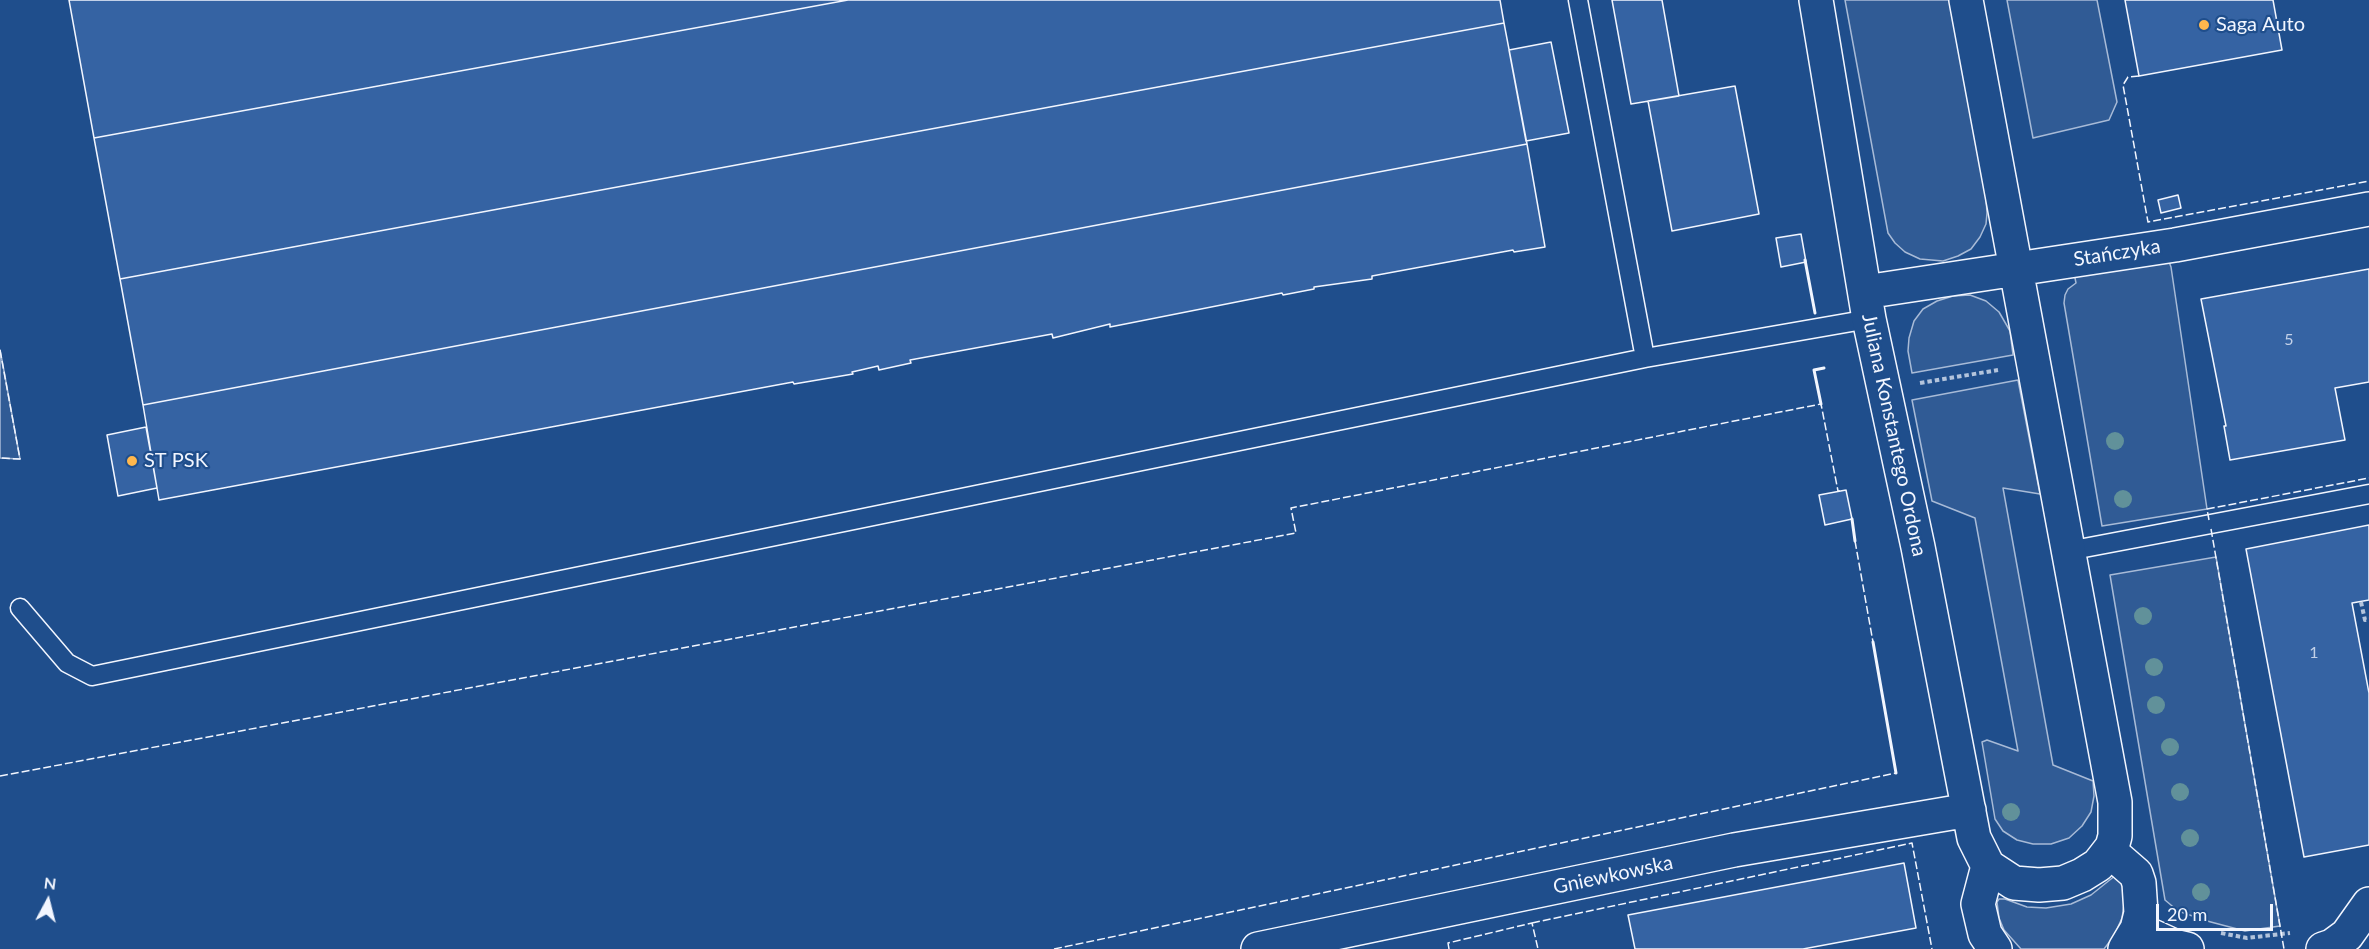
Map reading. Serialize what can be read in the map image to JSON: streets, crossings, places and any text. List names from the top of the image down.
{
  "streets": {
    "street": ["Stańczyka", "Juliana Konstantego Ordona", "Gniewkowska"]
  },
  "crossings": [
    ["Stańczyka", "Juliana Konstantego Ordona"],
    ["Juliana Konstantego Ordona", "Gniewkowska"]
  ],
  "places": ["Saga Auto", "ST PSK"],
  "house_numbers": ["5", "1"],
  "scale_bar": "20 m",
  "north": "top"
}
